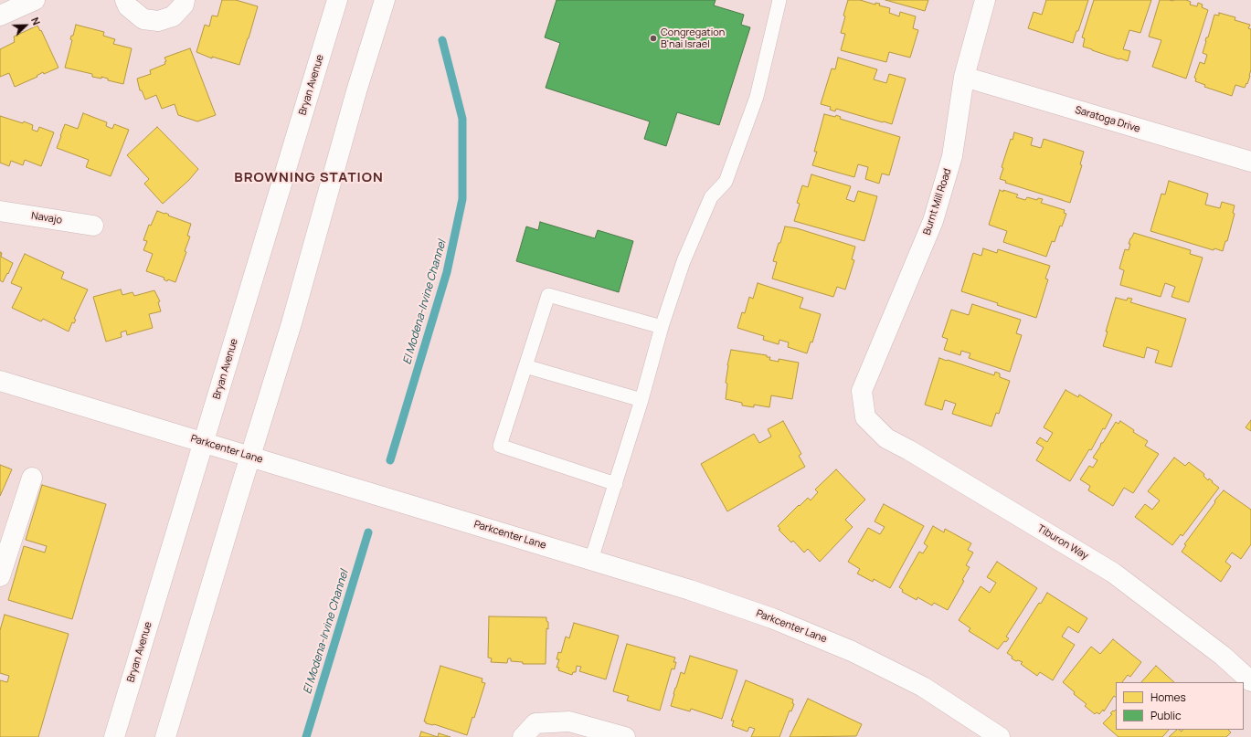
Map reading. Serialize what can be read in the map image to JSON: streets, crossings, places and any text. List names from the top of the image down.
{
  "streets": {
    "street": [
      "Bryan Avenue",
      "Saratoga Drive",
      "Burnt Mill Road",
      "Navajo",
      "Parkcenter Lane",
      "Tiburon Way"
    ]
  },
  "crossings": [
    ["Bryan Avenue", "Parkcenter Lane"],
    ["Saratoga Drive", "Burnt Mill Road"],
    ["Burnt Mill Road", "Tiburon Way"]
  ],
  "districts": ["BROWNING STATION"],
  "water": ["El Modena-Irvine Channel"],
  "places": ["Congregation B'nai Israel"],
  "legend": ["Homes", "Public"],
  "north": "top right"
}
